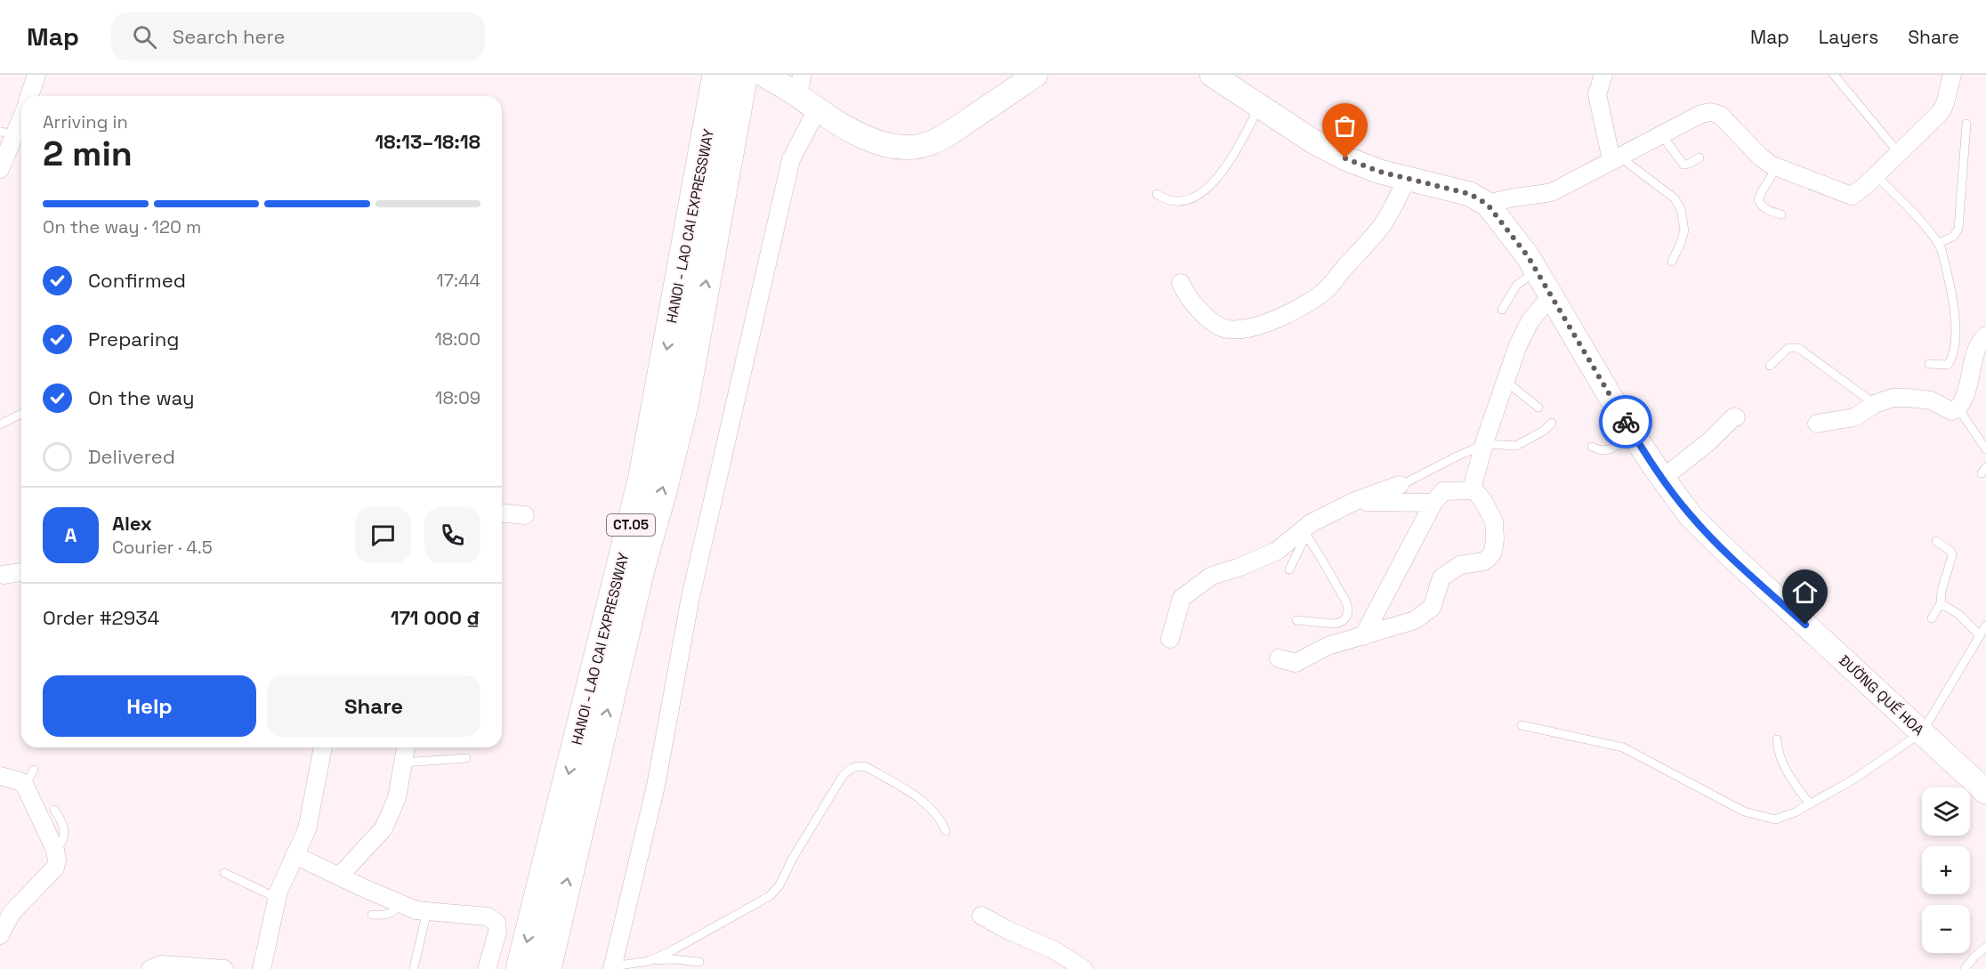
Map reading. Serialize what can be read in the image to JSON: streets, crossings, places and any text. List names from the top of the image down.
{
  "streets": {
    "highway": ["HANOI - LAO CAI EXPRESSWAY", "CT.05"],
    "street": ["ĐƯỜNG QUẾ HOA"]
  },
  "page": {
    "header": "Map",
    "search": "Search here",
    "nav": ["Map", "Layers", "Share"],
    "heading": ["2 min", "Arriving in", "18:13–18:18"],
    "panel": [
      "Alex",
      "Courier · 4.5",
      "Order #2934",
      "171 000 ₫"
    ],
    "bar": "On the way · 120 m",
    "list": [
      ["Confirmed", "17:44"],
      ["Preparing", "18:00"],
      ["On the way", "18:09"],
      "Delivered"
    ],
    "round": "A",
    "buttons": ["Help", "Share"],
    "map_buttons": ["+", "−"]
  }
}
